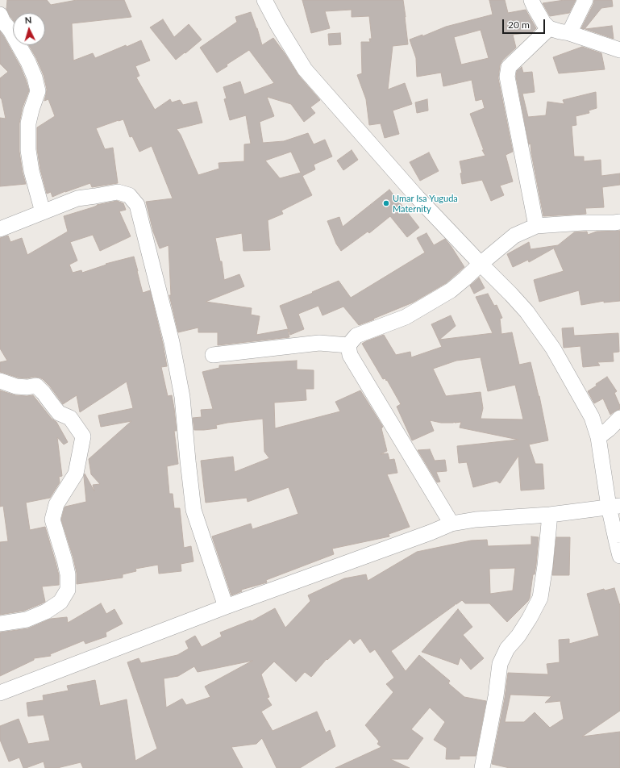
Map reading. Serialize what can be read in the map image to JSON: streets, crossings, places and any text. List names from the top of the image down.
{
  "places": ["Umar Isa Yuguda Maternity"],
  "scale_bar": "20 m",
  "north": "top"
}
